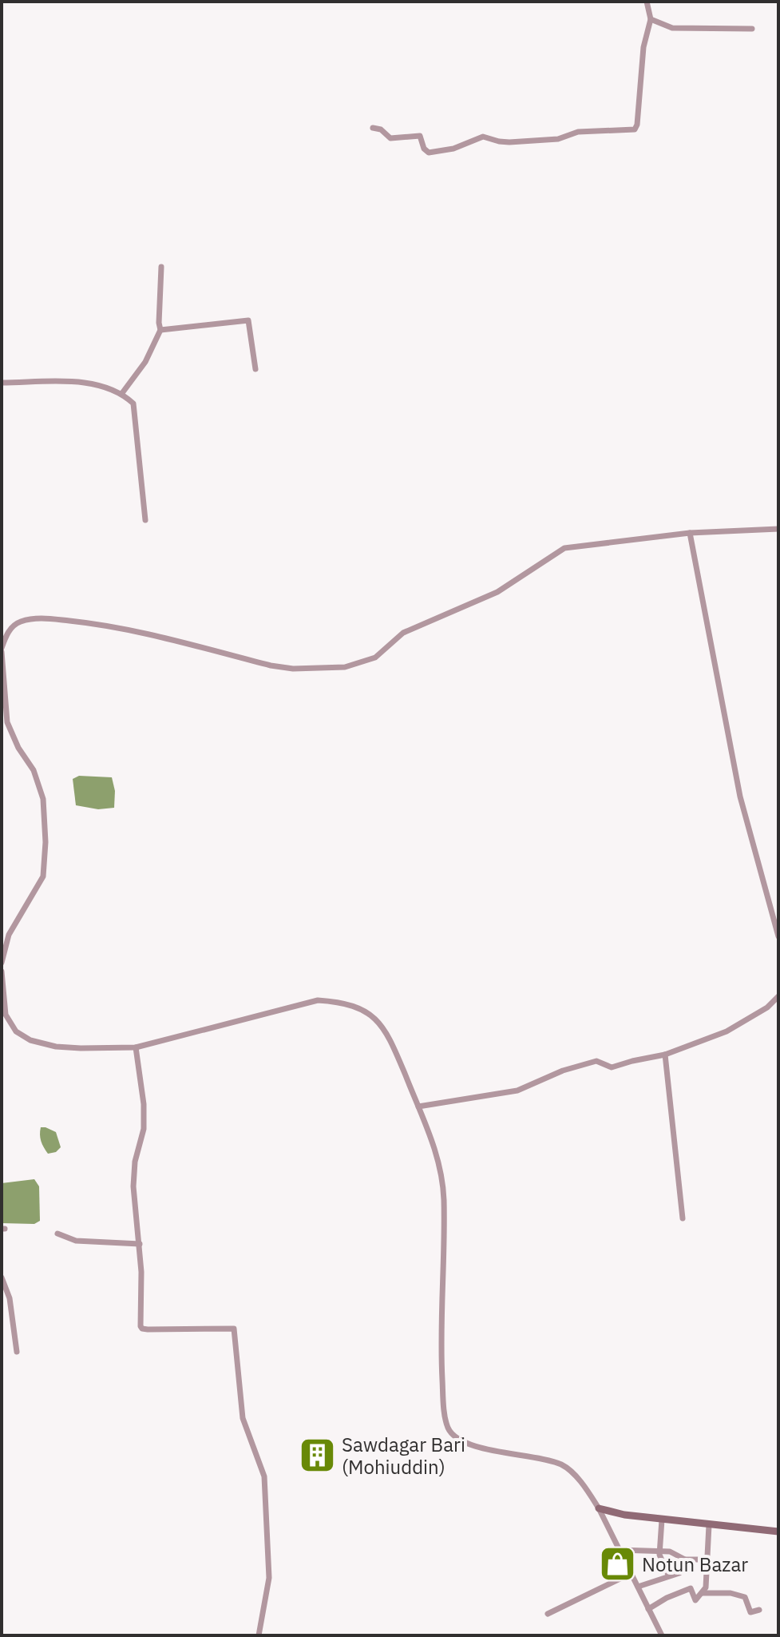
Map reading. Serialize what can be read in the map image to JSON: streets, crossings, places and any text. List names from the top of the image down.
{
  "places": {
    "building": ["Sawdagar Bari (Mohiuddin)"],
    "shop": ["Notun Bazar"]
  }
}
